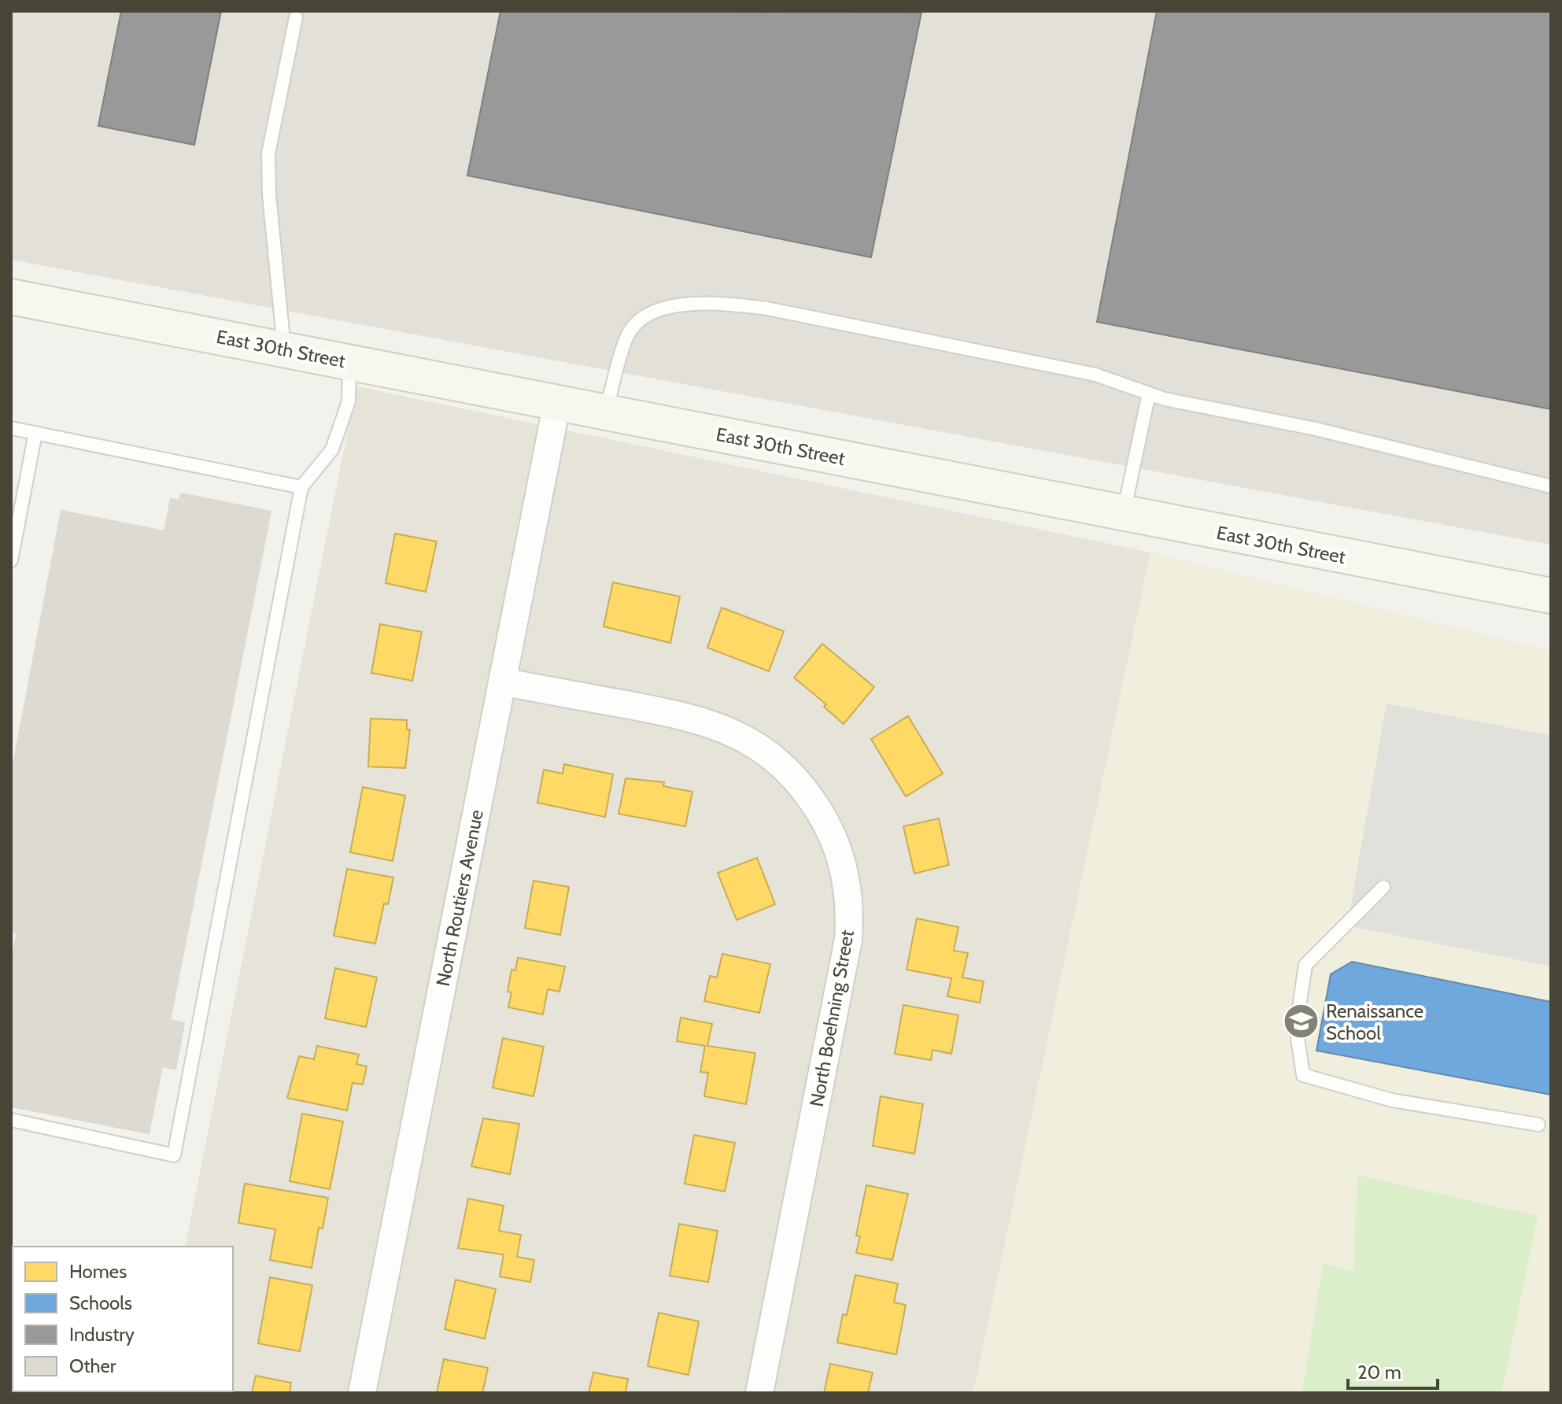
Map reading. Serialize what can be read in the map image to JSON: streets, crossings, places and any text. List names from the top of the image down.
{
  "streets": {
    "main road": ["East 30th Street"],
    "street": ["North Routiers Avenue", "North Boehning Street"]
  },
  "crossings": [
    ["East 30th Street", "North Routiers Avenue"],
    ["North Routiers Avenue", "North Boehning Street"]
  ],
  "places": {
    "school or university": ["Renaissance School"]
  },
  "legend": [
    "Homes",
    "Schools",
    "Industry",
    "Other"
  ],
  "scale_bar": "20 m"
}
